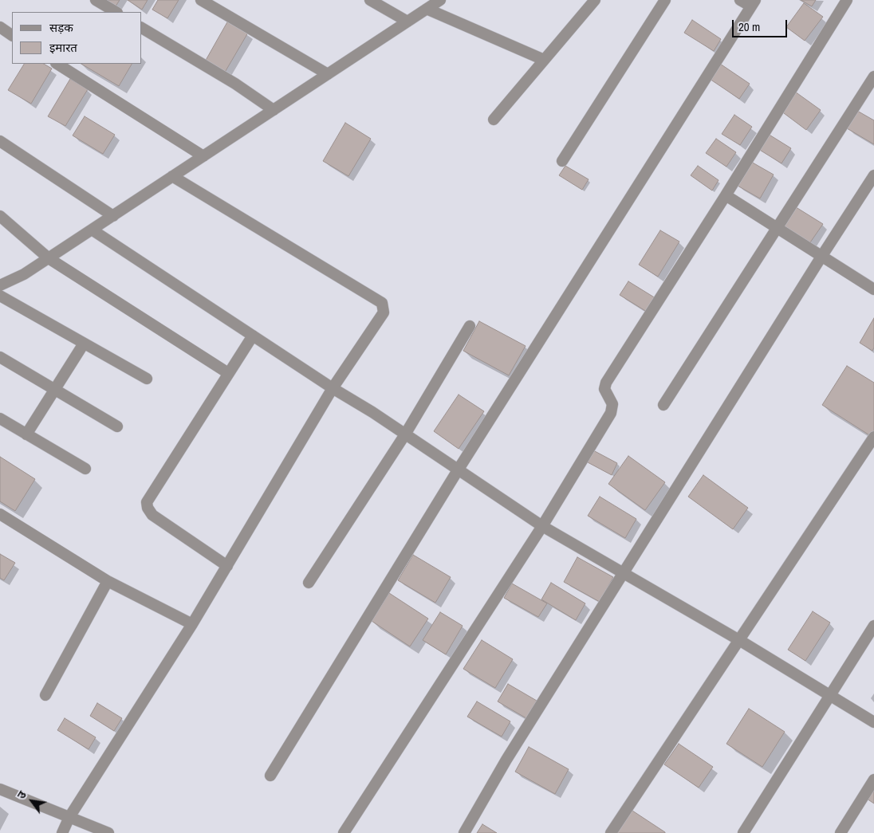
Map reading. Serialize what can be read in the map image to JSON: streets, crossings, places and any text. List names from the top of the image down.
{
  "legend": ["सड़क", "इमारत"],
  "scale_bar": "20 m",
  "north": "top left"
}
